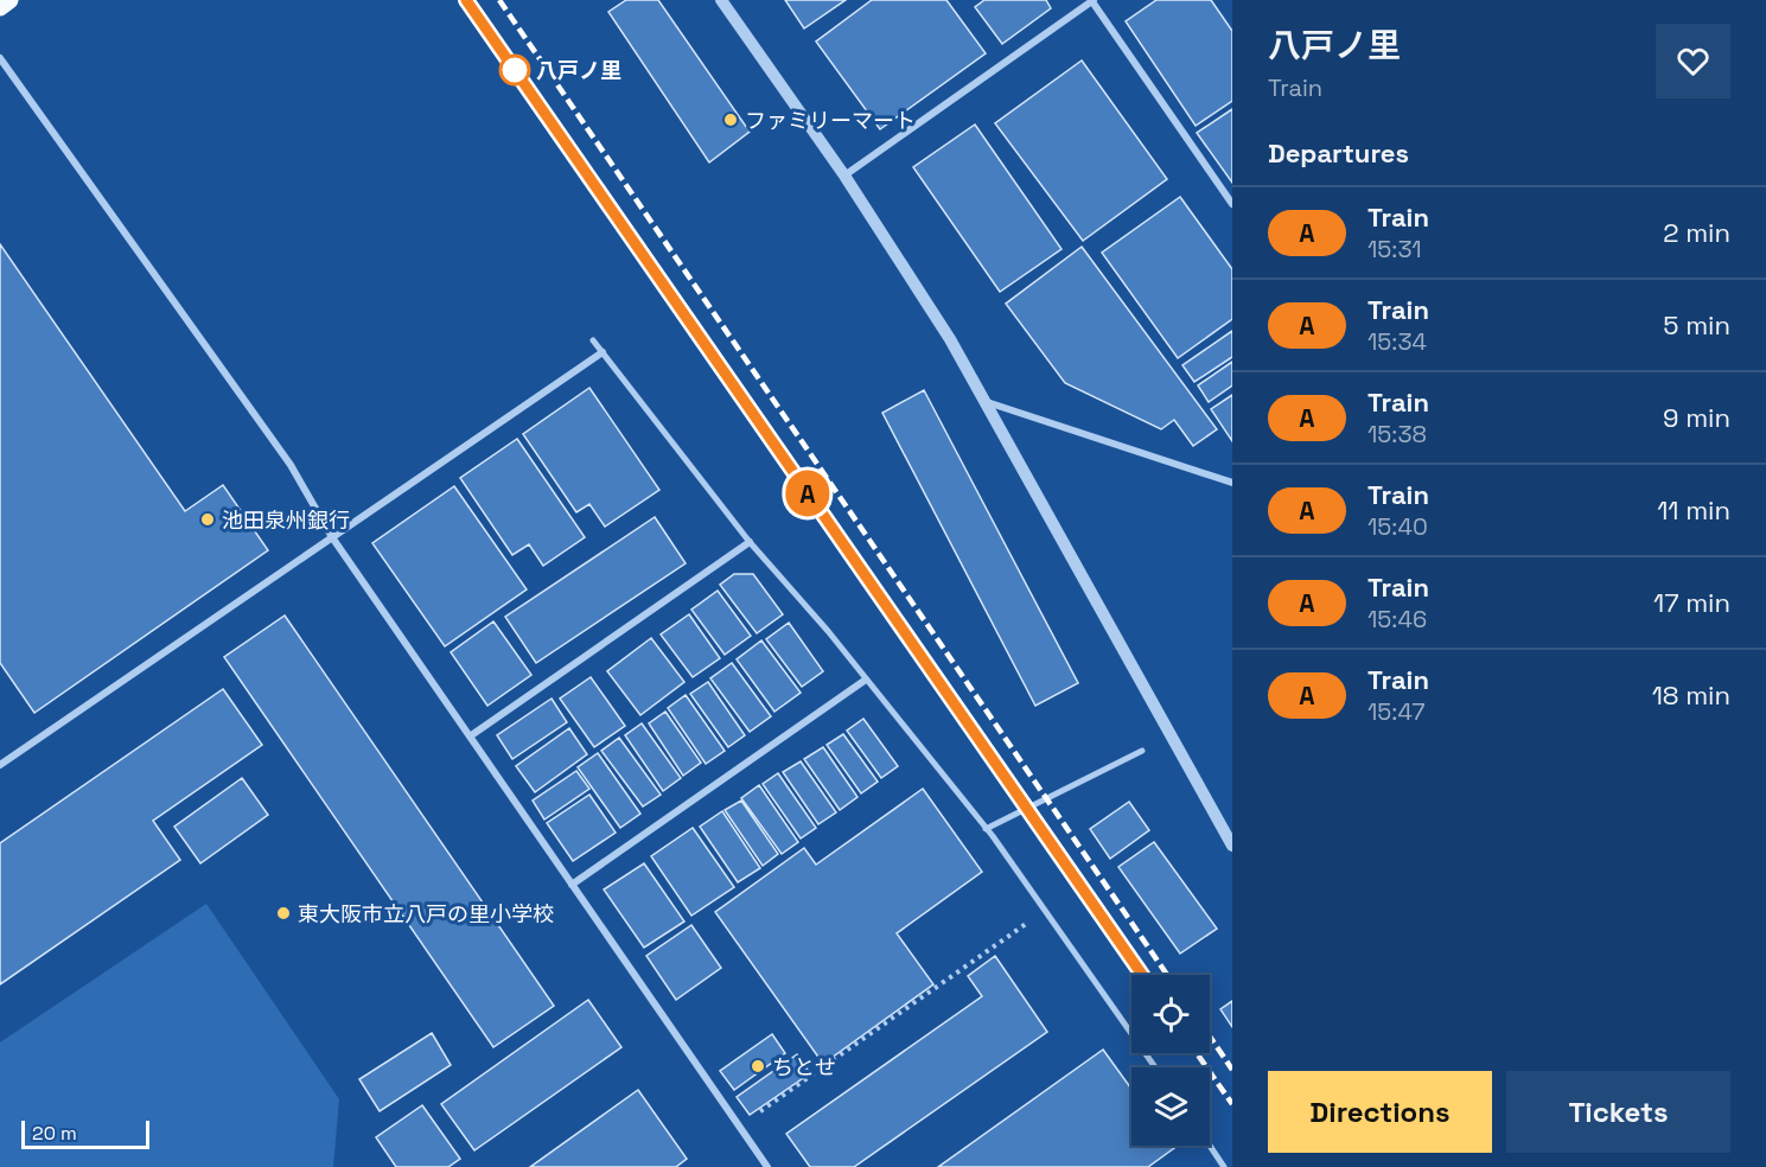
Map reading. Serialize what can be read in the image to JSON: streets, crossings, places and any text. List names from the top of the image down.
{
  "places": [
    "八戸ノ里",
    "ファミリーマート",
    "池田泉州銀行",
    "東大阪市立八戸の里小学校",
    "ちとせ"
  ],
  "scale_bar": "20 m",
  "page": {
    "on_map": "A",
    "heading": [
      ["八戸ノ里", "Train"],
      "Departures"
    ],
    "list": [
      {
        "mark": "A",
        "name": "Train",
        "note": "15:31",
        "value": "2 min"
      },
      {
        "mark": "A",
        "name": "Train",
        "note": "15:34",
        "value": "5 min"
      },
      {
        "mark": "A",
        "name": "Train",
        "note": "15:38",
        "value": "9 min"
      },
      {
        "mark": "A",
        "name": "Train",
        "note": "15:40",
        "value": "11 min"
      },
      {
        "mark": "A",
        "name": "Train",
        "note": "15:46",
        "value": "17 min"
      },
      {
        "mark": "A",
        "name": "Train",
        "note": "15:47",
        "value": "18 min"
      }
    ],
    "buttons": ["Directions", "Tickets"],
    "scale": "20 m"
  }
}
